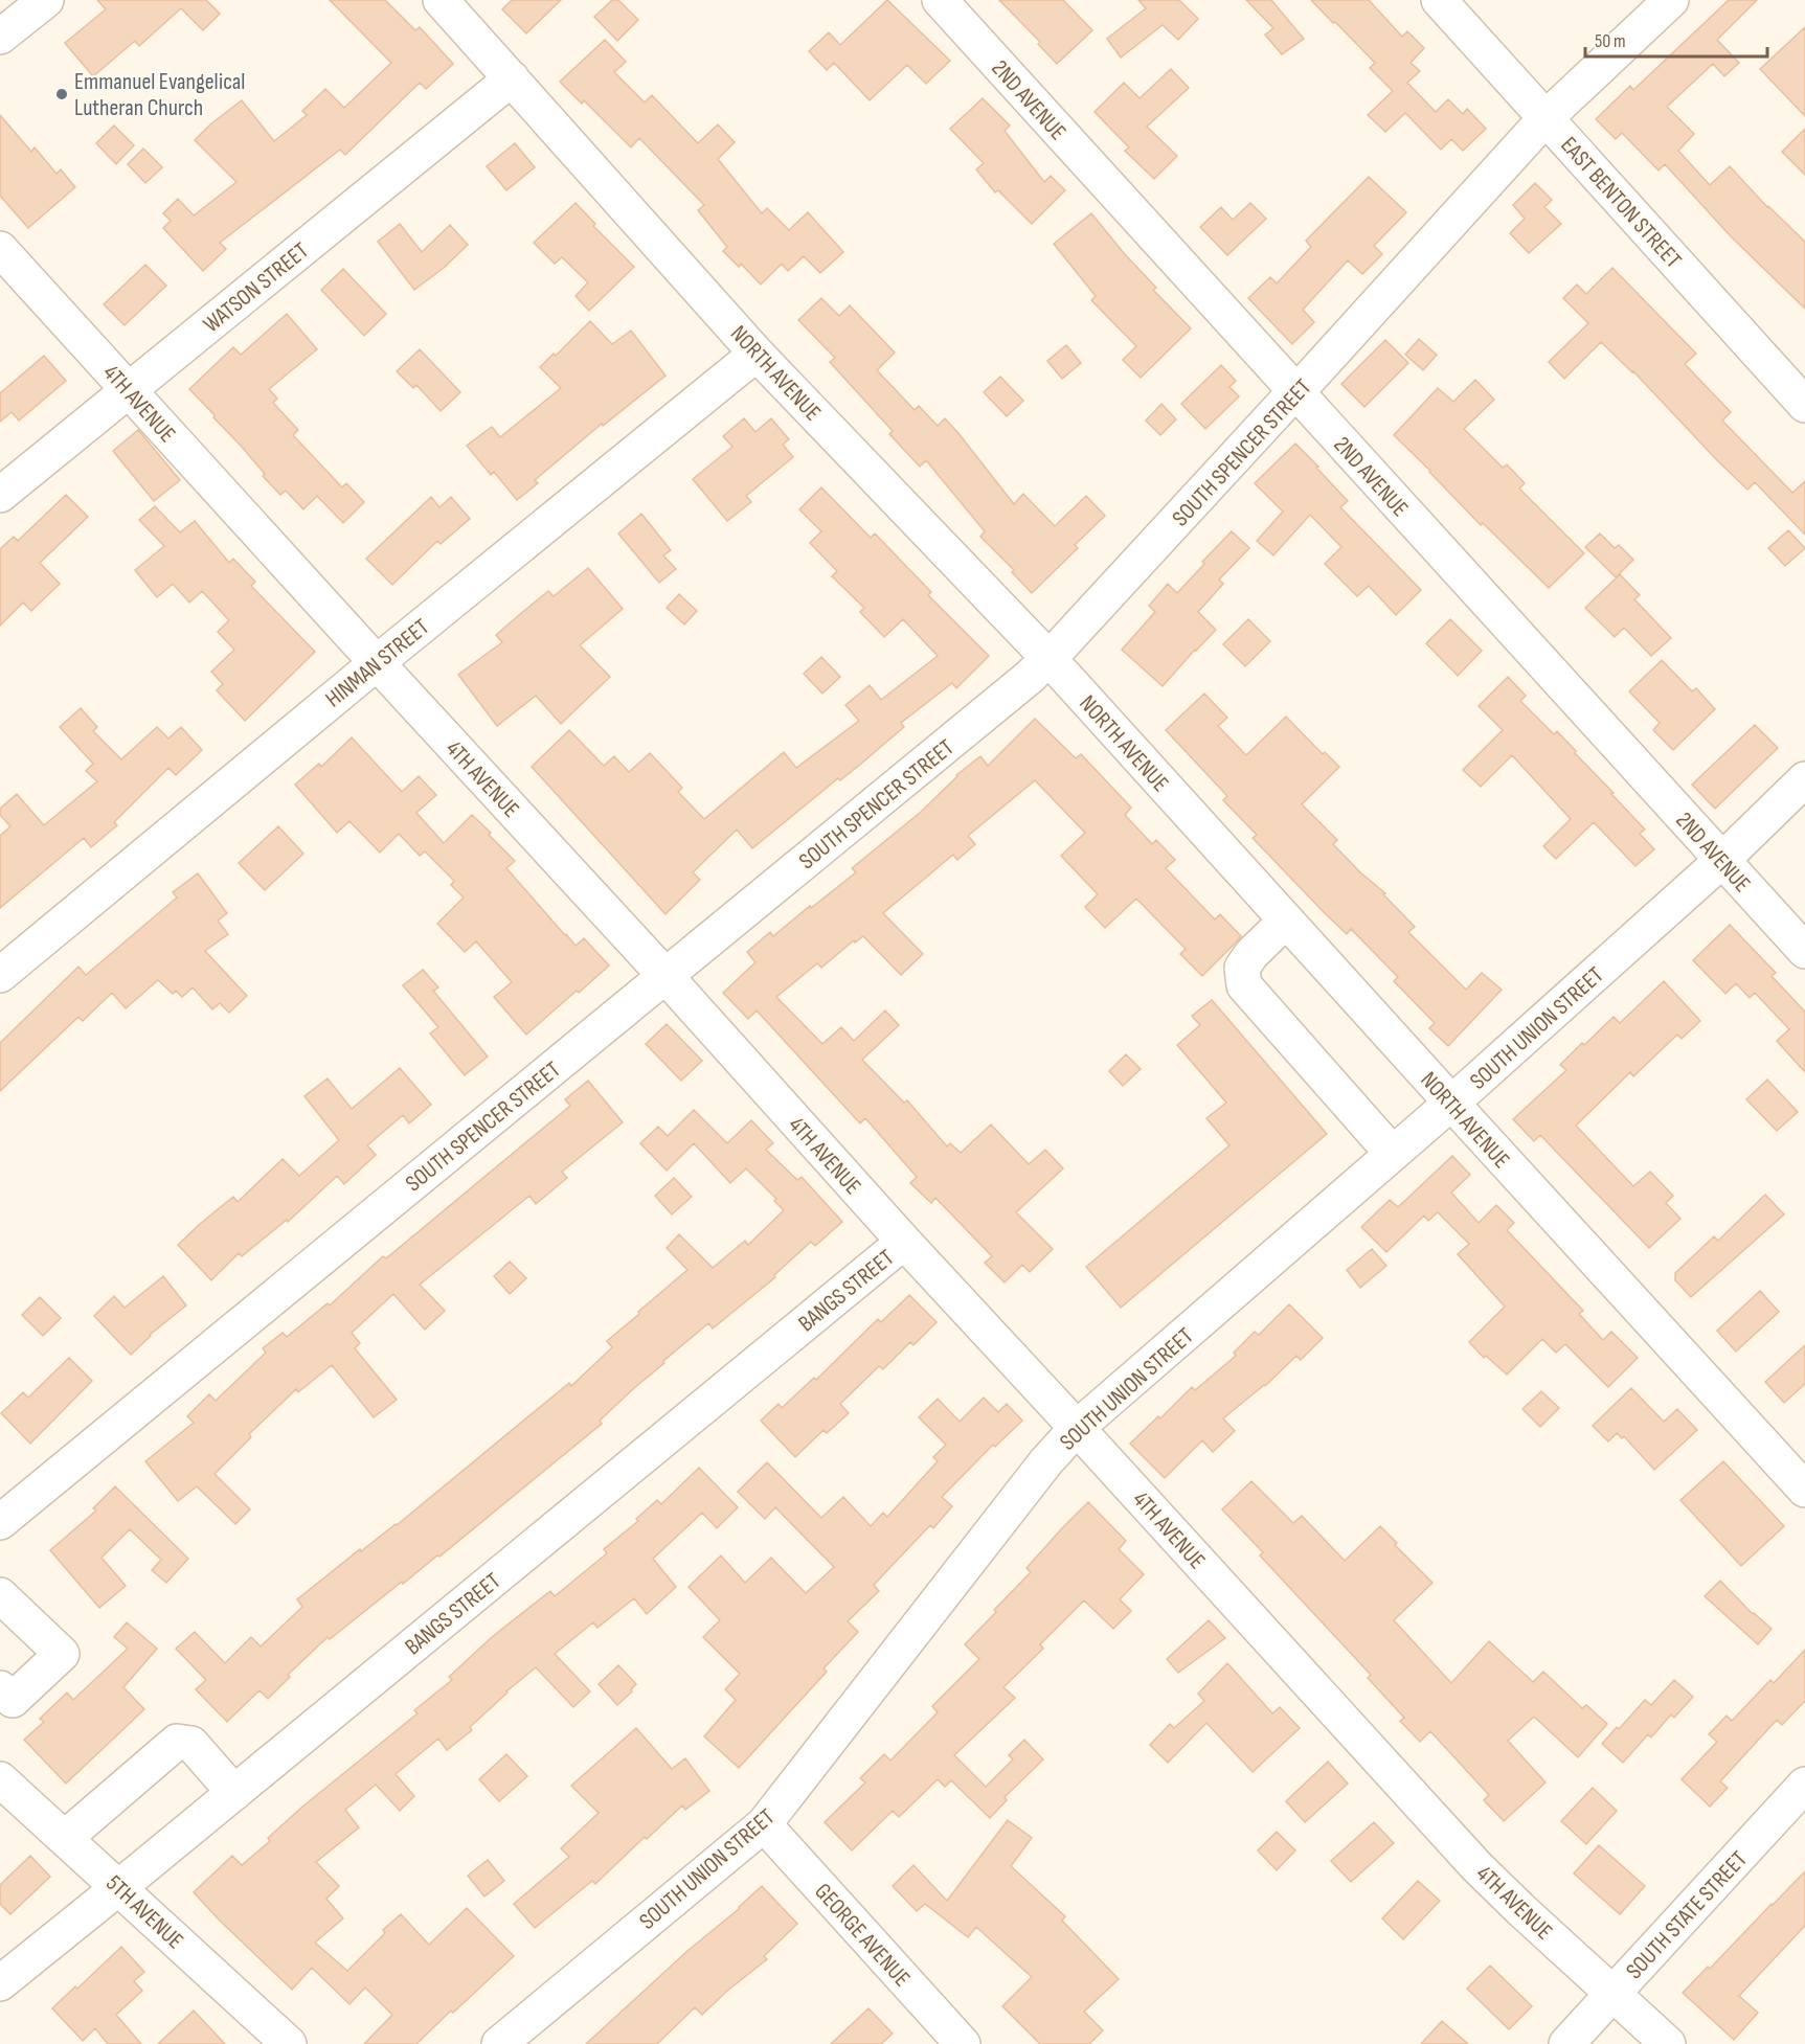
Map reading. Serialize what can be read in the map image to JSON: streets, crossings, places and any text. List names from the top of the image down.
{
  "streets": {
    "street": [
      "2ND AVENUE",
      "EAST BENTON STREET",
      "WATSON STREET",
      "NORTH AVENUE",
      "4TH AVENUE",
      "SOUTH SPENCER STREET",
      "HINMAN STREET",
      "SOUTH UNION STREET",
      "BANGS STREET",
      "5TH AVENUE",
      "SOUTH STATE STREET",
      "GEORGE AVENUE"
    ]
  },
  "crossings": [
    ["2ND AVENUE", "SOUTH SPENCER STREET"],
    ["2ND AVENUE", "SOUTH UNION STREET"],
    ["EAST BENTON STREET", "SOUTH SPENCER STREET"],
    ["WATSON STREET", "NORTH AVENUE"],
    ["WATSON STREET", "4TH AVENUE"],
    ["NORTH AVENUE", "SOUTH SPENCER STREET"],
    ["NORTH AVENUE", "HINMAN STREET"],
    ["NORTH AVENUE", "SOUTH UNION STREET"],
    ["4TH AVENUE", "SOUTH SPENCER STREET"],
    ["4TH AVENUE", "HINMAN STREET"],
    ["4TH AVENUE", "SOUTH UNION STREET"],
    ["4TH AVENUE", "BANGS STREET"],
    ["4TH AVENUE", "SOUTH STATE STREET"],
    ["SOUTH UNION STREET", "GEORGE AVENUE"],
    ["BANGS STREET", "5TH AVENUE"]
  ],
  "places": ["Emmanuel Evangelical Lutheran Church"],
  "scale_bar": "50 m"
}
